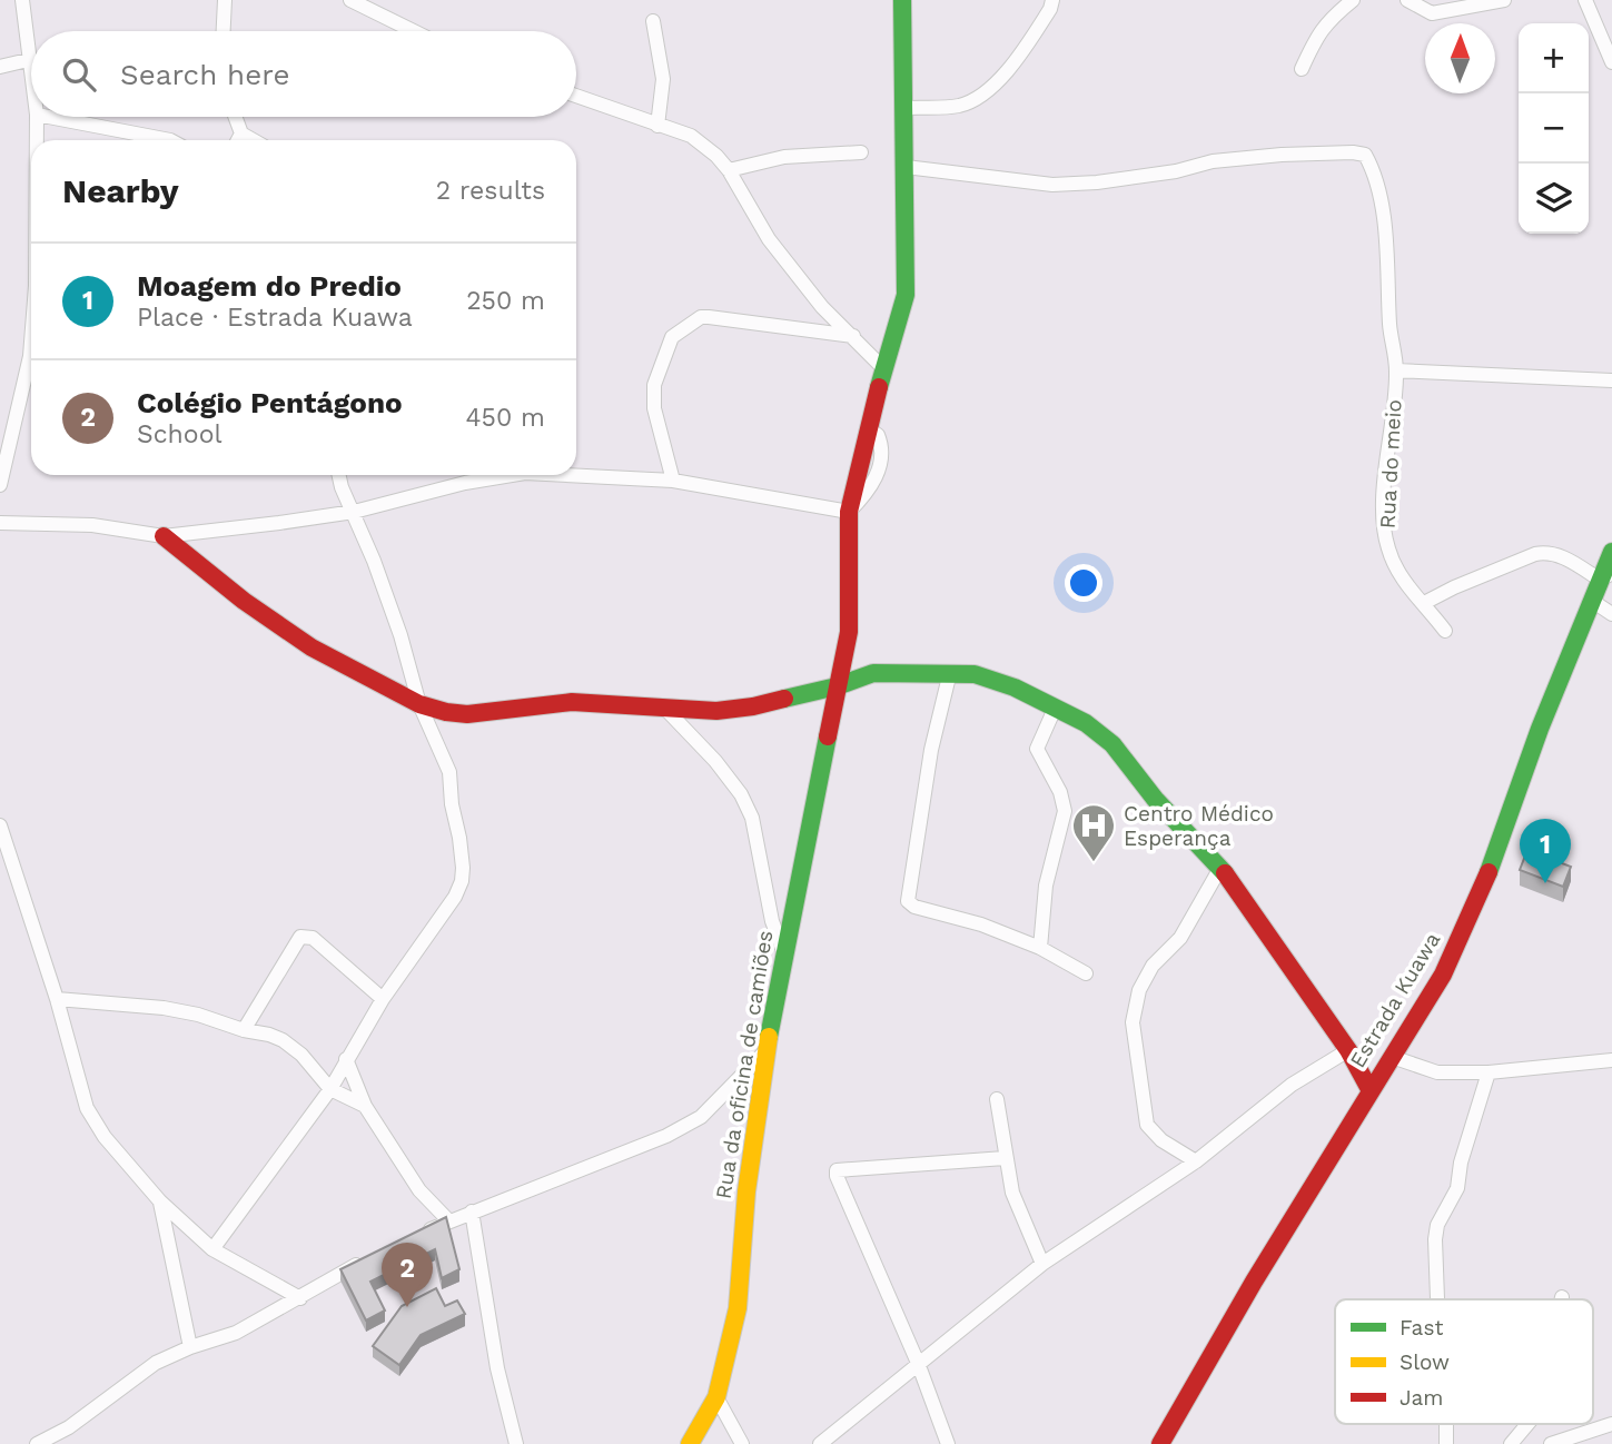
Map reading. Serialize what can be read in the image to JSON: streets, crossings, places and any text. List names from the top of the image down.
{
  "streets": {
    "street": ["Rua do meio", "Estrada Kuawa", "Rua da oficina de camiões"]
  },
  "places": {
    "hospital": ["Centro Médico Esperança"]
  },
  "legend": ["Fast", "Slow", "Jam"],
  "north": "top",
  "page": {
    "map_buttons": ["+", "−"],
    "search": "Search here",
    "heading": ["Nearby", "2 results"],
    "list": [
      {
        "mark": "1",
        "name": "Moagem do Predio",
        "note": "Place · Estrada Kuawa",
        "value": "250 m"
      },
      {
        "mark": "2",
        "name": "Colégio Pentágono",
        "note": "School",
        "value": "450 m"
      }
    ],
    "pins": ["1", "2"]
  }
}
